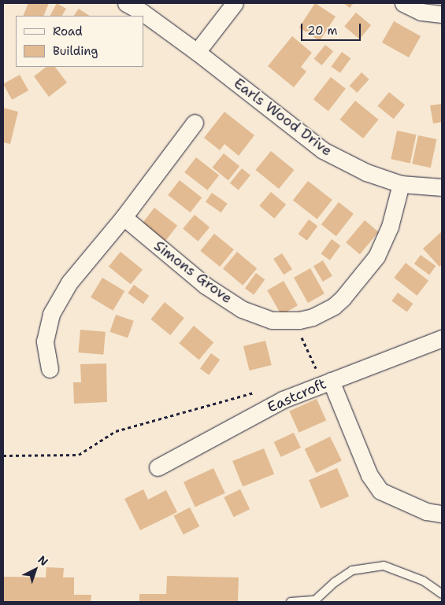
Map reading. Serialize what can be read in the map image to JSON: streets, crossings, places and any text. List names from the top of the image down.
{
  "streets": {
    "street": ["Earls Wood Drive", "Simons Grove", "Eastcroft"]
  },
  "crossings": [
    ["Earls Wood Drive", "Simons Grove"]
  ],
  "legend": ["Road", "Building"],
  "scale_bar": "20 m",
  "north": "top right"
}
